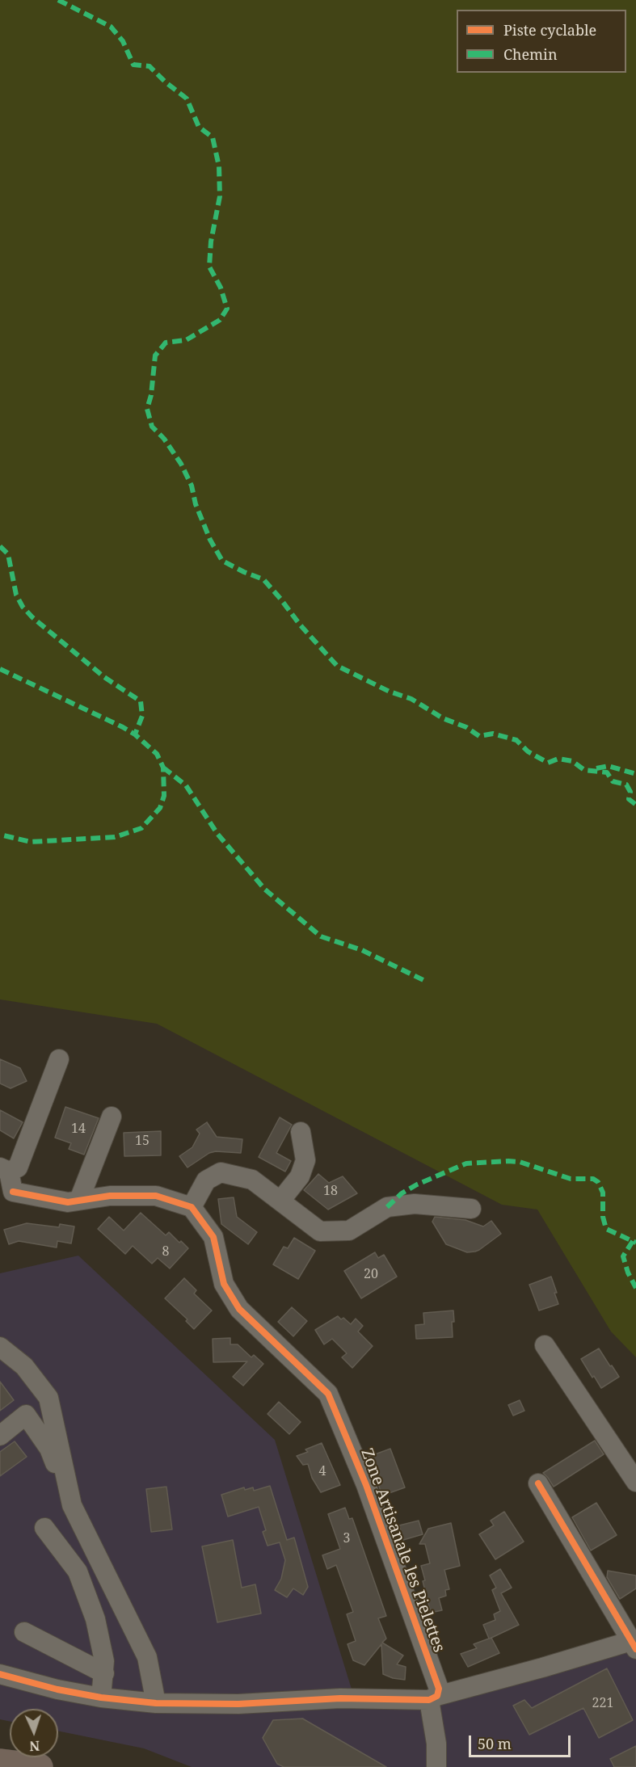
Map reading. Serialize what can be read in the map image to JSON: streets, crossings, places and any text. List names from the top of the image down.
{
  "streets": {
    "street": ["Zone Artisanale les Pielettes"]
  },
  "house_numbers": [
    "14",
    "15",
    "18",
    "8",
    "20",
    "4",
    "3",
    "221"
  ],
  "legend": ["Piste cyclable", "Chemin"],
  "scale_bar": "50 m",
  "north": "bottom"
}
